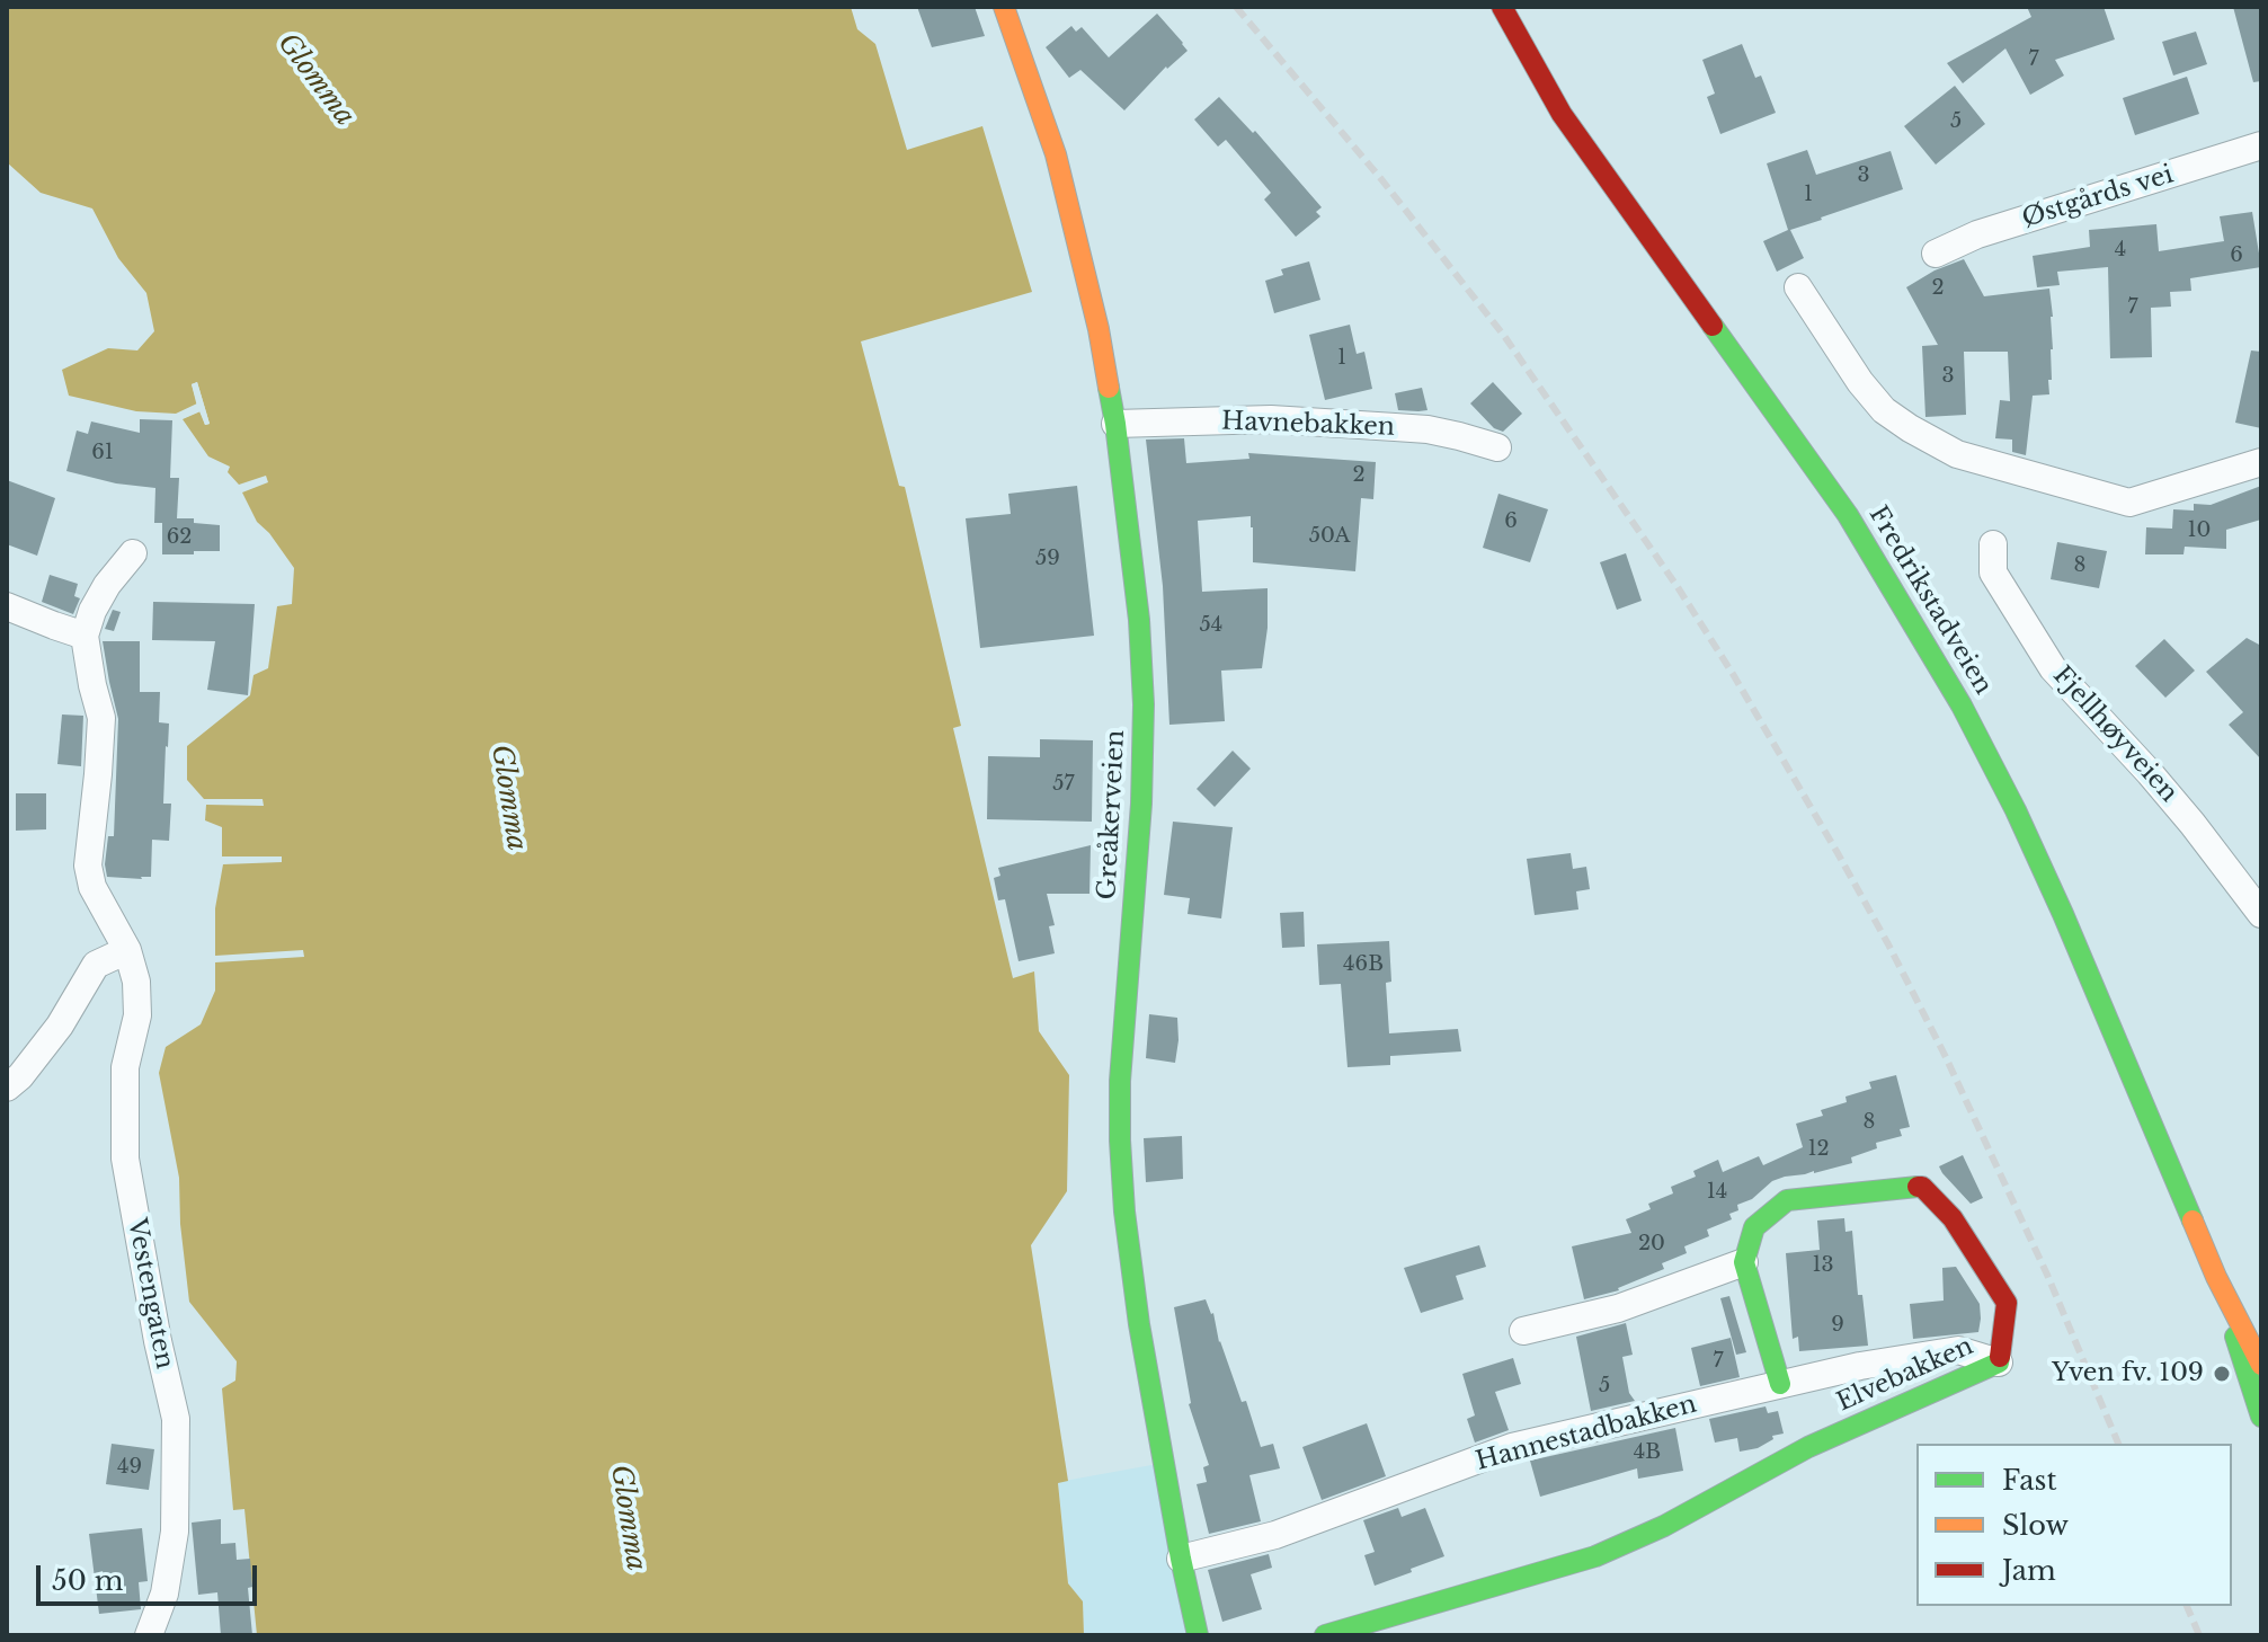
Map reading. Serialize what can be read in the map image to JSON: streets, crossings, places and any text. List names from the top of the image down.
{
  "streets": {
    "main road": ["Fredrikstadveien", "Greåkerveien", "Elvebakken"],
    "street": [
      "Østgårds vei",
      "Havnebakken",
      "Fjellhøyveien",
      "Vestengaten",
      "Hannestadbakken"
    ]
  },
  "crossings": [
    ["Havnebakken", "Greåkerveien"],
    ["Greåkerveien", "Hannestadbakken"],
    ["Elvebakken", "Hannestadbakken"]
  ],
  "water": ["Glomma"],
  "places": ["Yven fv. 109"],
  "house_numbers": [
    "7",
    "5",
    "3",
    "1",
    "4",
    "6",
    "2",
    "7",
    "1",
    "3",
    "61",
    "2",
    "6",
    "10",
    "50A",
    "62",
    "59",
    "8",
    "54",
    "57",
    "46B",
    "8",
    "12",
    "14",
    "20",
    "13",
    "9",
    "7",
    "5",
    "4B",
    "49"
  ],
  "legend": ["Fast", "Slow", "Jam"],
  "scale_bar": "50 m"
}
